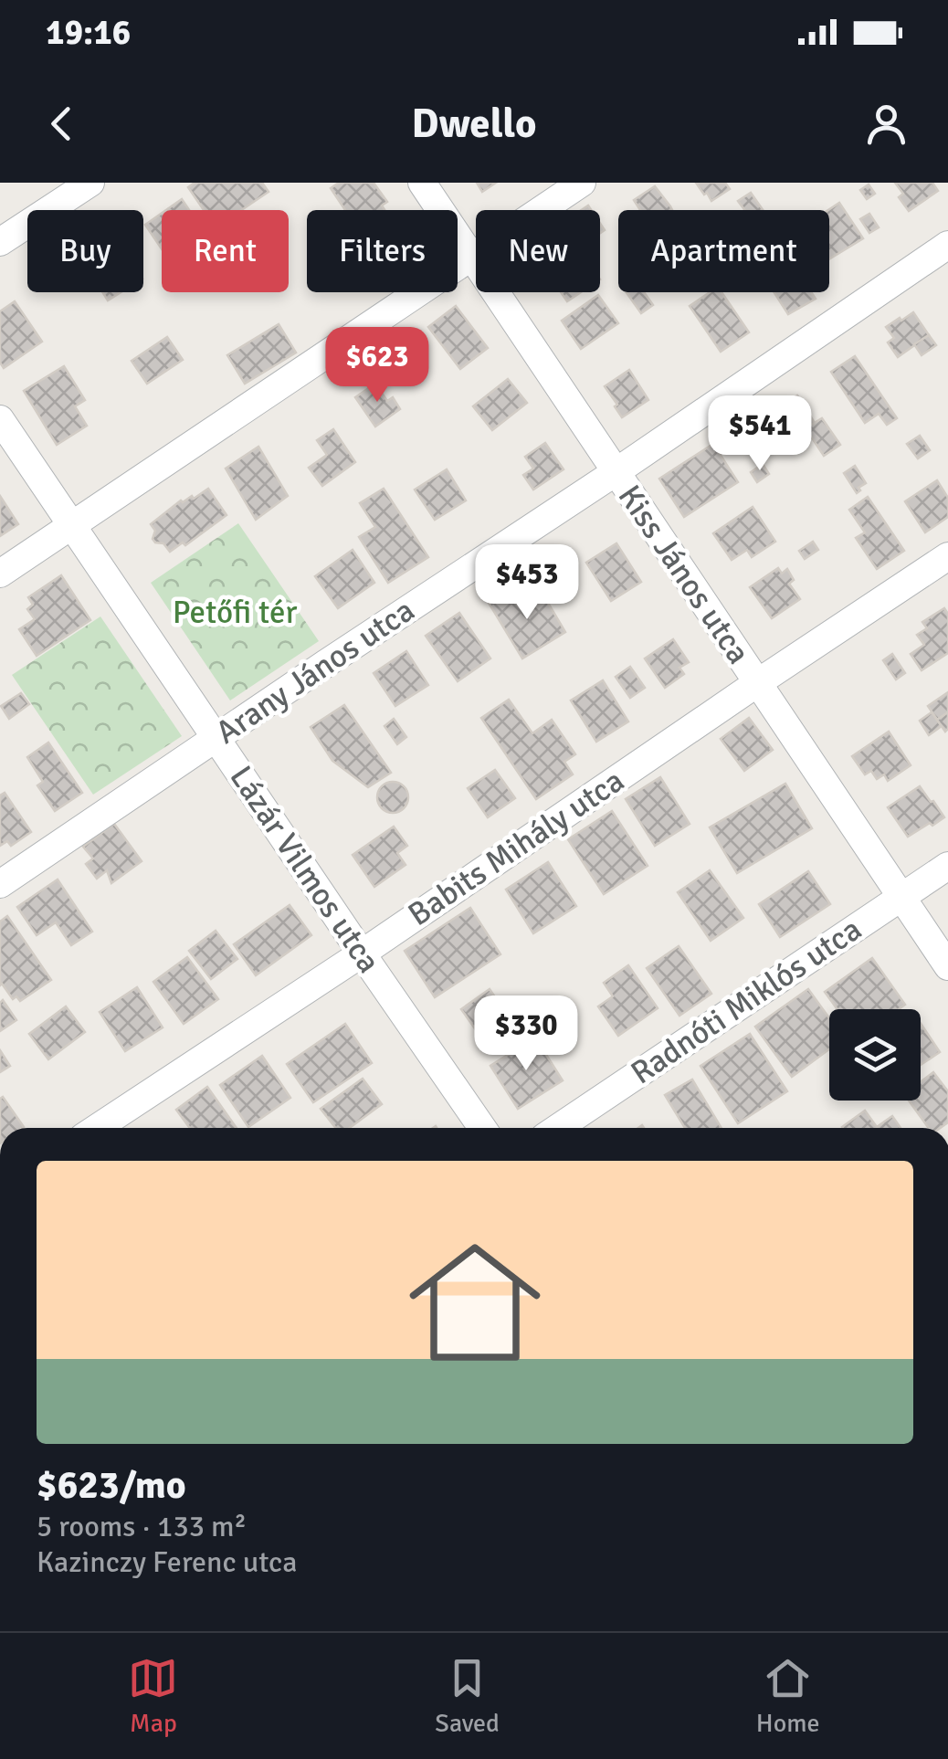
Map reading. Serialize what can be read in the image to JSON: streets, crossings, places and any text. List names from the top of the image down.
{
  "streets": {
    "street": [
      "Kiss János utca",
      "Arany János utca",
      "Babits Mihály utca",
      "Lázár Vilmos utca",
      "Radnóti Miklós utca"
    ]
  },
  "crossings": [
    ["Kiss János utca", "Arany János utca"],
    ["Kiss János utca", "Babits Mihály utca"],
    ["Kiss János utca", "Radnóti Miklós utca"],
    ["Arany János utca", "Lázár Vilmos utca"],
    ["Babits Mihály utca", "Lázár Vilmos utca"]
  ],
  "parks": ["Petőfi tér"],
  "page": {
    "status": "19:16",
    "header": "Dwello",
    "chip": [
      "Buy",
      "Rent",
      "Filters",
      "New",
      "Apartment"
    ],
    "price": [
      "$623",
      "$541",
      "$453",
      "$330"
    ],
    "list": [
      {
        "name": "$623/mo",
        "note": "5 rooms · 133 m² · Kazinczy Ferenc utca"
      }
    ],
    "tabs": ["Map", "Saved", "Home"]
  }
}
